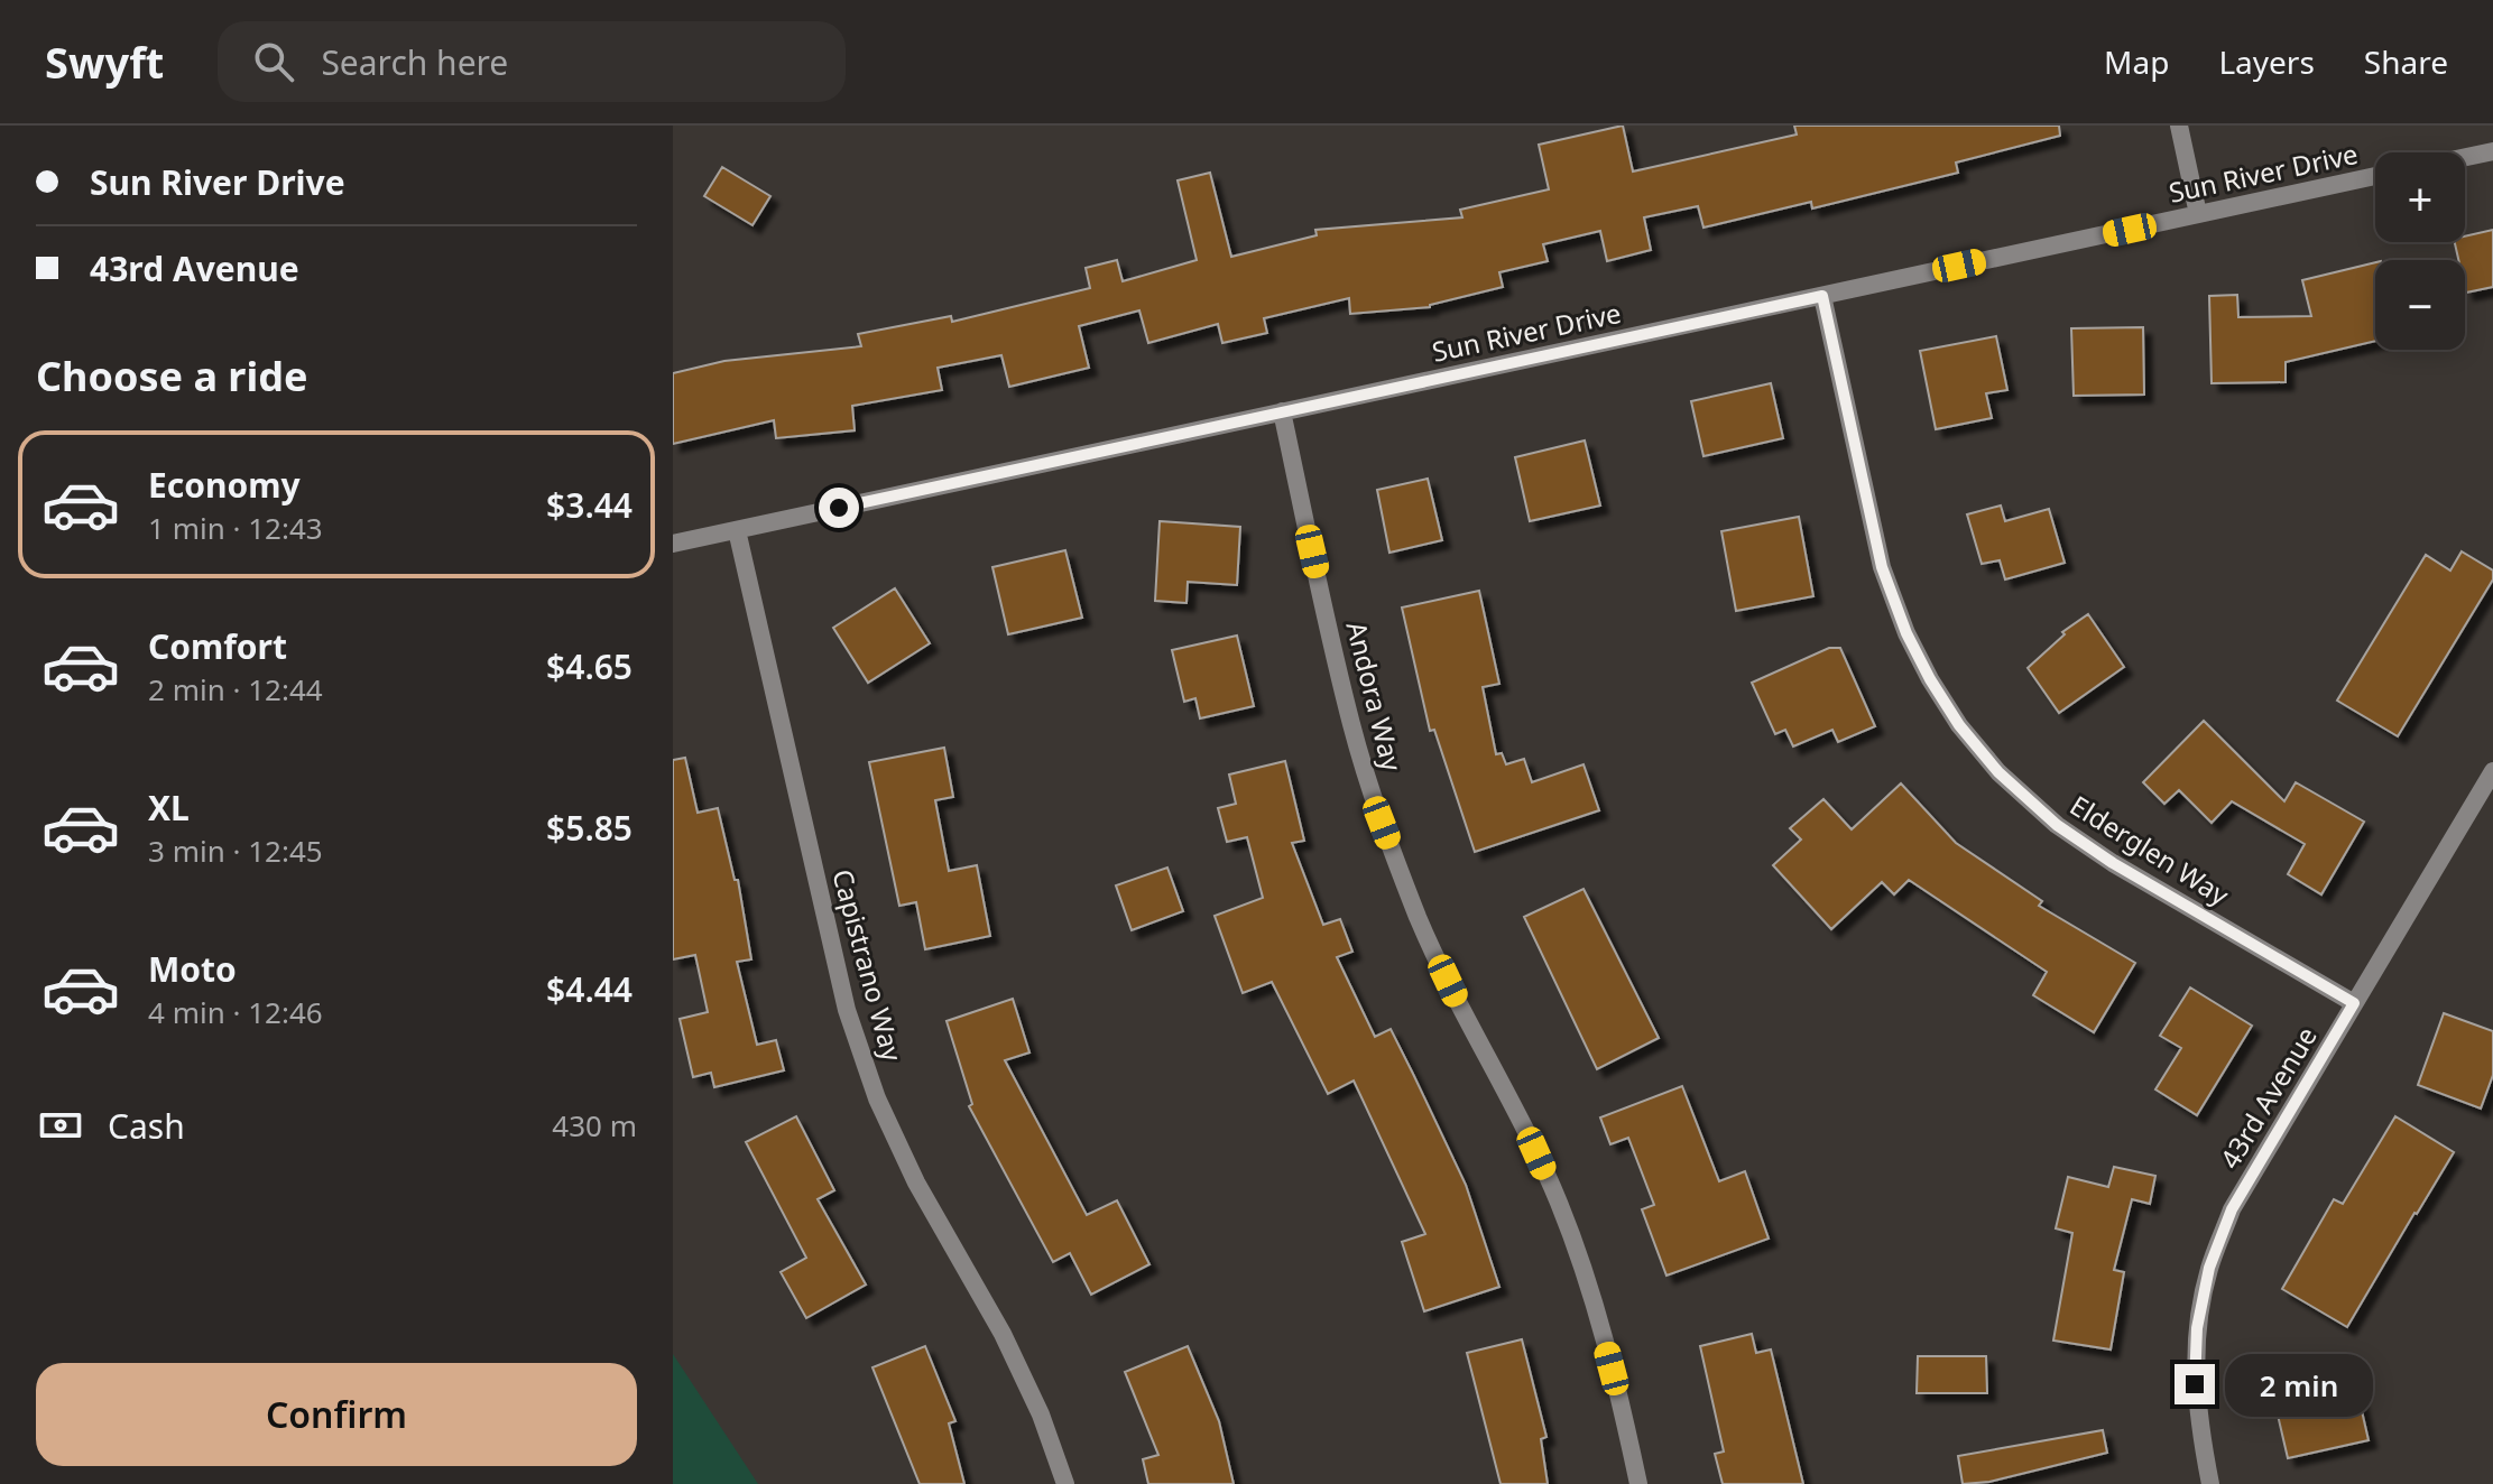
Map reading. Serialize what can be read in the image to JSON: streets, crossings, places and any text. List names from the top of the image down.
{
  "streets": {
    "street": [
      "Sun River Drive",
      "Andora Way",
      "Elderglen Way",
      "Capistrano Way",
      "43rd Avenue"
    ]
  },
  "crossings": [
    ["Sun River Drive", "Andora Way"],
    ["Sun River Drive", "Elderglen Way"],
    ["Sun River Drive", "Capistrano Way"],
    ["Elderglen Way", "43rd Avenue"]
  ],
  "page": {
    "header": "Swyft",
    "search": "Search here",
    "nav": ["Map", "Layers", "Share"],
    "banner": ["Sun River Drive", "43rd Avenue"],
    "map_buttons": ["+", "−"],
    "heading": "Choose a ride",
    "list": [
      {
        "name": "Economy",
        "note": "1 min · 12:43",
        "value": "$3.44"
      },
      {
        "name": "Comfort",
        "note": "2 min · 12:44",
        "value": "$4.65"
      },
      {
        "name": "XL",
        "note": "3 min · 12:45",
        "value": "$5.85"
      },
      {
        "name": "Moto",
        "note": "4 min · 12:46",
        "value": "$4.44"
      }
    ],
    "pay": ["Cash", "430 m"],
    "buttons": "Confirm",
    "bubble": "2 min"
  }
}
